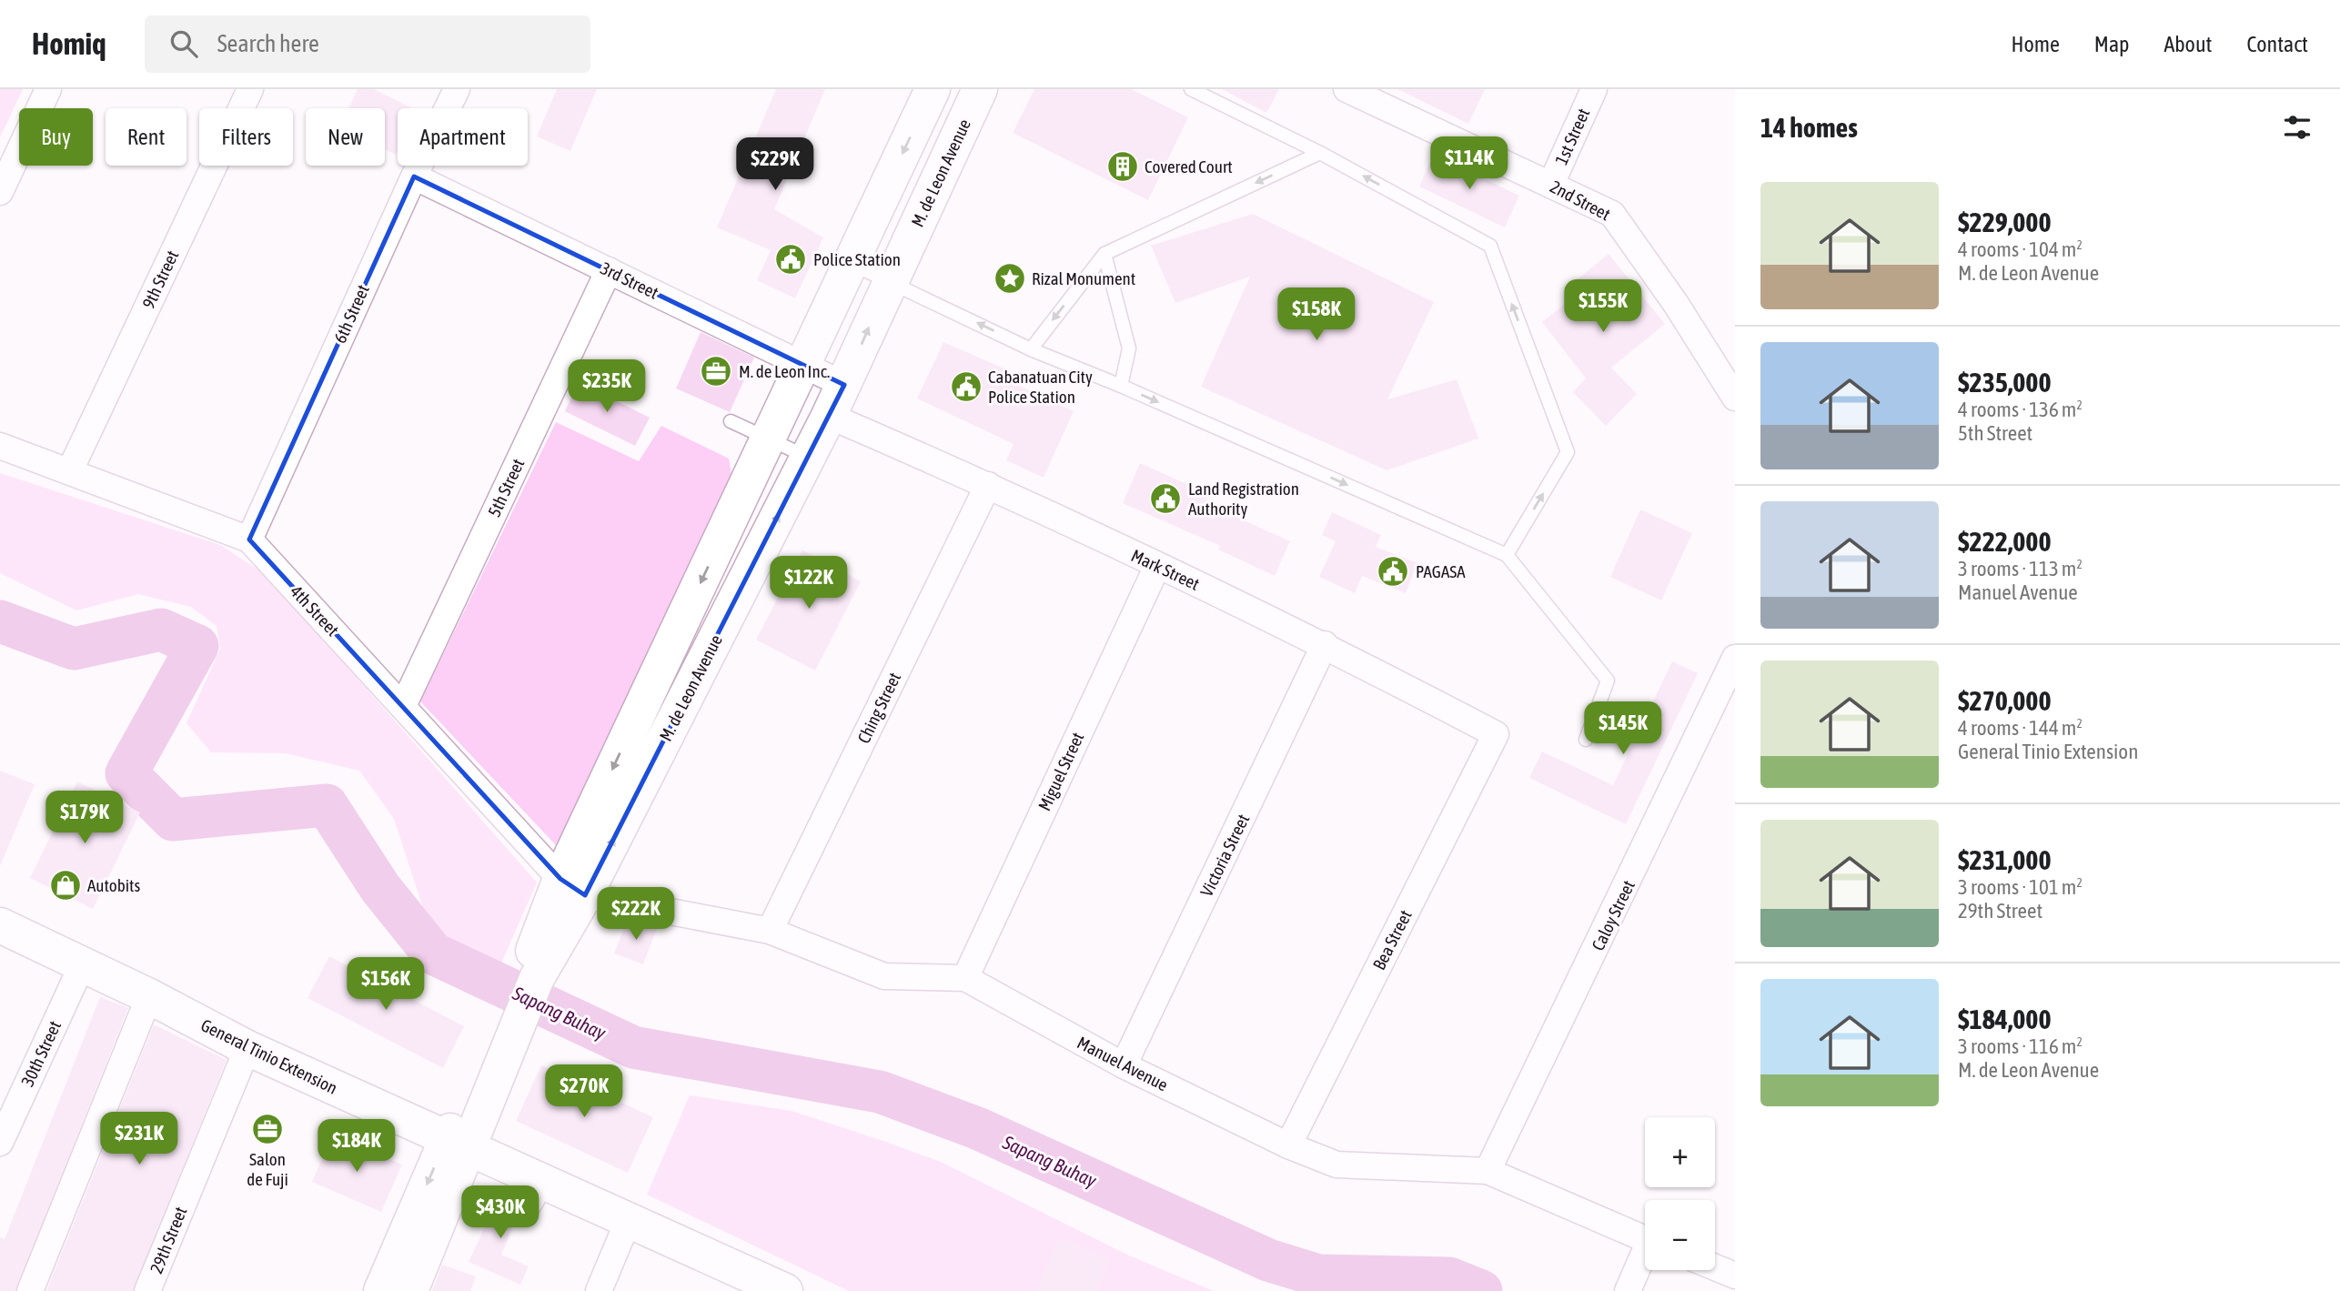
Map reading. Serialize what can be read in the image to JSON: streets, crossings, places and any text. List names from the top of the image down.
{
  "streets": {
    "main road": ["M. de Leon Avenue", "General Tinio Extension"],
    "street": [
      "1st Street",
      "2nd Street",
      "9th Street",
      "3rd Street",
      "6th Street",
      "5th Street",
      "Mark Street",
      "4th Street",
      "Ching Street",
      "Miguel Street",
      "Victoria Street",
      "Caloy Street",
      "Bea Street",
      "30th Street",
      "Manuel Avenue",
      "29th Street"
    ]
  },
  "crossings": [
    ["1st Street", "2nd Street"],
    ["M. de Leon Avenue", "3rd Street"],
    ["M. de Leon Avenue", "Mark Street"],
    ["M. de Leon Avenue", "4th Street"],
    ["M. de Leon Avenue", "General Tinio Extension"],
    ["M. de Leon Avenue", "Manuel Avenue"],
    ["9th Street", "4th Street"],
    ["3rd Street", "6th Street"],
    ["3rd Street", "5th Street"],
    ["6th Street", "4th Street"],
    ["5th Street", "4th Street"],
    ["Mark Street", "Ching Street"],
    ["Mark Street", "Miguel Street"],
    ["Mark Street", "Victoria Street"],
    ["Mark Street", "Bea Street"],
    ["4th Street", "Manuel Avenue"],
    ["Ching Street", "Manuel Avenue"],
    ["Miguel Street", "Manuel Avenue"],
    ["Victoria Street", "Manuel Avenue"],
    ["Caloy Street", "Manuel Avenue"],
    ["Bea Street", "Manuel Avenue"],
    ["30th Street", "General Tinio Extension"],
    ["General Tinio Extension", "29th Street"]
  ],
  "water": ["Sapang Buhay"],
  "places": {
    "building": ["Covered Court"],
    "public building": [
      "Police Station",
      "Cabanatuan City Police Station",
      "Land Registration Authority",
      "PAGASA"
    ],
    "place": ["Rizal Monument"],
    "office": ["M. de Leon Inc.", "Salon de Fuji"],
    "shop": ["Autobits"]
  },
  "page": {
    "header": "Homiq",
    "search": "Search here",
    "nav": [
      "Home",
      "Map",
      "About",
      "Contact"
    ],
    "heading": "14 homes",
    "chip": [
      "Buy",
      "Rent",
      "Filters",
      "New",
      "Apartment"
    ],
    "price": [
      "$114K",
      "$229K",
      "$155K",
      "$158K",
      "$235K",
      "$122K",
      "$145K",
      "$179K",
      "$222K",
      "$156K",
      "$270K",
      "$231K",
      "$184K",
      "$430K"
    ],
    "list": [
      {
        "name": "$229,000",
        "note": "4 rooms · 104 m² · M. de Leon Avenue"
      },
      {
        "name": "$235,000",
        "note": "4 rooms · 136 m² · 5th Street"
      },
      {
        "name": "$222,000",
        "note": "3 rooms · 113 m² · Manuel Avenue"
      },
      {
        "name": "$270,000",
        "note": "4 rooms · 144 m² · General Tinio Extension"
      },
      {
        "name": "$231,000",
        "note": "3 rooms · 101 m² · 29th Street"
      },
      {
        "name": "$184,000",
        "note": "3 rooms · 116 m² · M. de Leon Avenue"
      }
    ],
    "map_buttons": ["+", "−"]
  }
}
